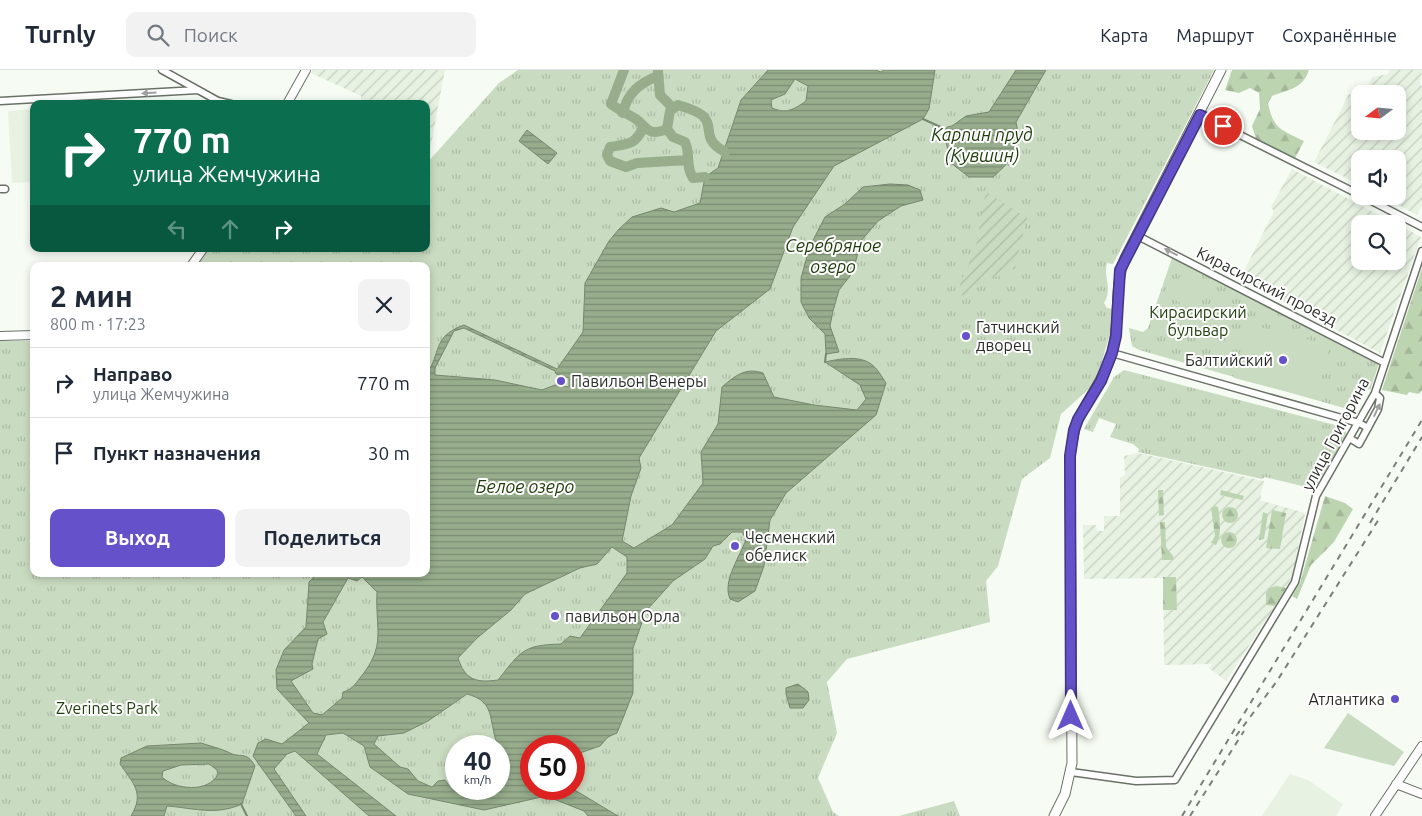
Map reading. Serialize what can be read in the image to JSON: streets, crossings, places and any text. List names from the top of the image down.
{
  "streets": {
    "street": ["Кирасирский проезд", "улица Григорина"]
  },
  "crossings": [
    ["Кирасирский проезд", "улица Григорина"]
  ],
  "one_way": ["Кирасирский проезд"],
  "water": ["Карпин пруд (Кувшин)", "Серебряное озеро", "Белое озеро"],
  "parks": ["Кирасирский бульвар", "Zverinets Park"],
  "places": [
    "Гатчинский дворец",
    "Балтийский",
    "Павильон Венеры",
    "Чесменский обелиск",
    "павильон Орла",
    "Атлантика"
  ],
  "north": "left",
  "page": {
    "header": "Turnly",
    "search": "Поиск",
    "nav": ["Карта", "Маршрут", "Сохранённые"],
    "turn": ["770 m", "улица Жемчужина"],
    "heading": ["2 мин", "800 m · 17:23"],
    "list": [
      {
        "name": "Направо",
        "note": "улица Жемчужина",
        "value": "770 m"
      },
      {
        "name": "Пункт назначения",
        "value": "30 m"
      }
    ],
    "buttons": ["Выход", "Поделиться"],
    "speed": "40 km/h",
    "limit": "50"
  }
}
